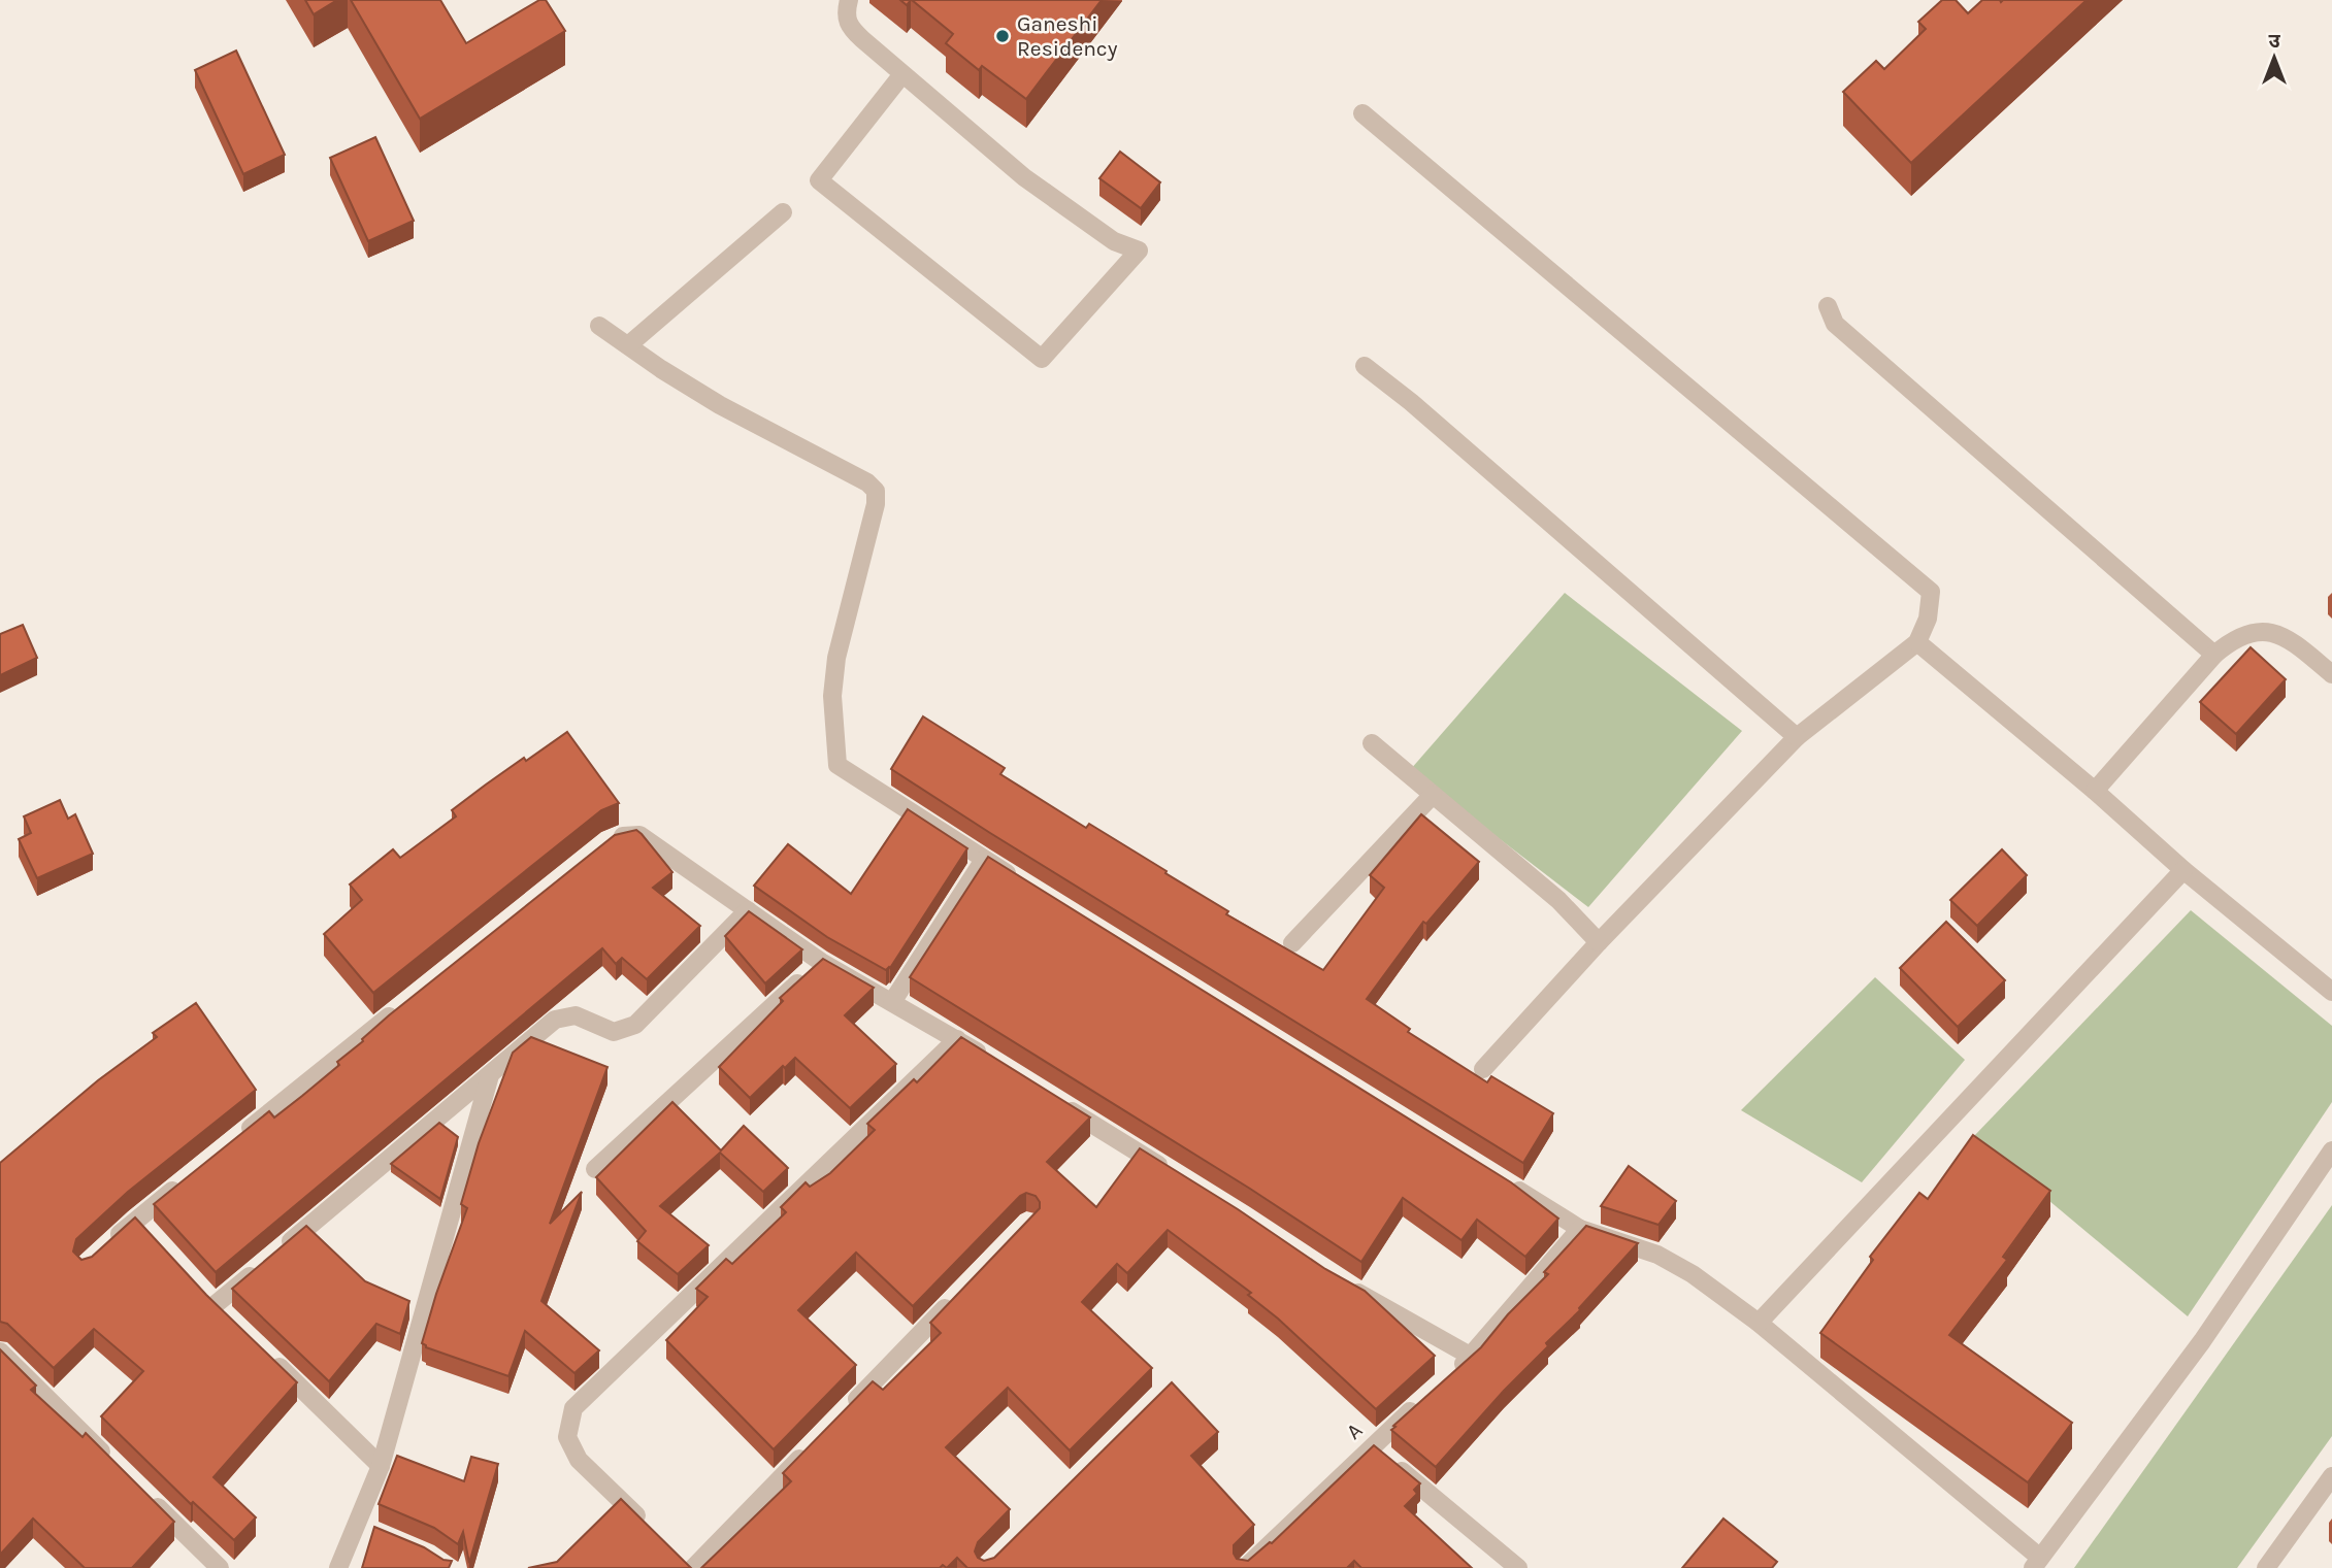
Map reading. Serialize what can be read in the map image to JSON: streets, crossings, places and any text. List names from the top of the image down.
{
  "streets": {
    "street": ["A"]
  },
  "places": ["Ganeshi Residency"],
  "north": "top"
}
